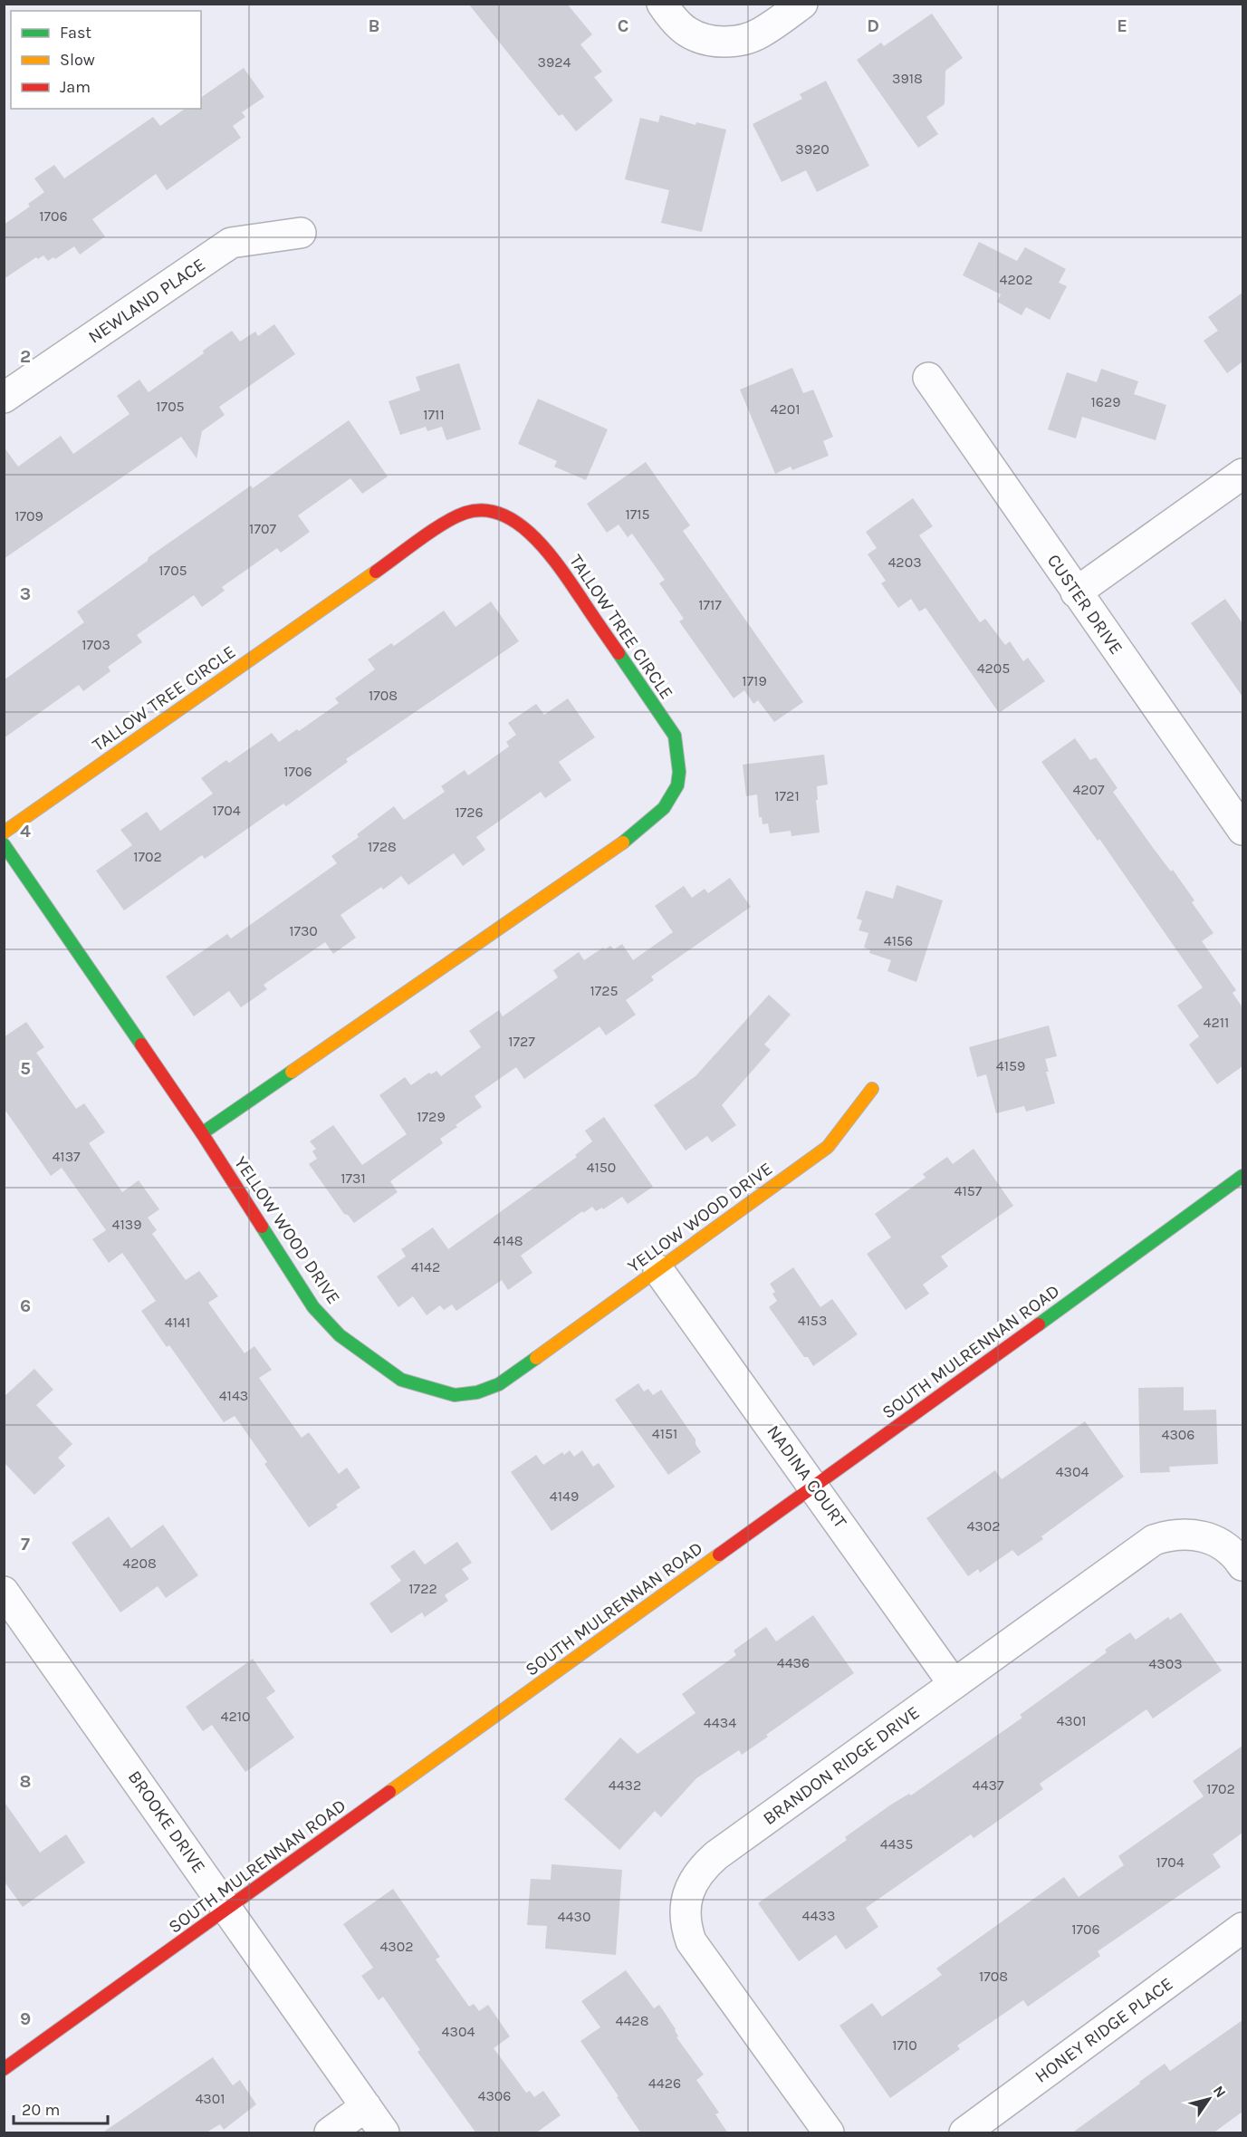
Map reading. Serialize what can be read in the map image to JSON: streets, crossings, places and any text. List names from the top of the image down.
{
  "streets": {
    "street": [
      "NEWLAND PLACE",
      "CUSTER DRIVE",
      "TALLOW TREE CIRCLE",
      "YELLOW WOOD DRIVE",
      "SOUTH MULRENNAN ROAD",
      "NADINA COURT",
      "BRANDON RIDGE DRIVE",
      "BROOKE DRIVE",
      "HONEY RIDGE PLACE"
    ]
  },
  "crossings": [
    ["TALLOW TREE CIRCLE", "YELLOW WOOD DRIVE"],
    ["YELLOW WOOD DRIVE", "NADINA COURT"],
    ["SOUTH MULRENNAN ROAD", "NADINA COURT"],
    ["SOUTH MULRENNAN ROAD", "BROOKE DRIVE"],
    ["NADINA COURT", "BRANDON RIDGE DRIVE"]
  ],
  "house_numbers": [
    "3924",
    "3918",
    "3920",
    "1706",
    "4202",
    "1629",
    "1705",
    "4201",
    "1711",
    "1715",
    "1709",
    "1707",
    "4203",
    "1705",
    "1717",
    "1703",
    "4205",
    "1719",
    "1708",
    "1706",
    "4207",
    "1721",
    "1704",
    "1726",
    "1728",
    "1702",
    "1730",
    "4156",
    "1725",
    "4211",
    "1727",
    "4159",
    "1729",
    "4137",
    "4150",
    "1731",
    "4157",
    "4139",
    "4148",
    "4142",
    "4153",
    "4141",
    "4143",
    "4151",
    "4306",
    "4304",
    "4149",
    "4302",
    "4208",
    "1722",
    "4436",
    "4303",
    "4210",
    "4301",
    "4434",
    "4432",
    "4437",
    "1702",
    "4435",
    "1704",
    "4433",
    "4430",
    "1706",
    "4302",
    "1708",
    "4428",
    "4304",
    "1710",
    "4426",
    "4306",
    "4301"
  ],
  "legend": ["Fast", "Slow", "Jam"],
  "scale_bar": "20 m",
  "north": "top right",
  "grid": {
    "columns": [
      "B",
      "C",
      "D",
      "E"
    ],
    "rows": [
      "2",
      "3",
      "4",
      "5",
      "6",
      "7",
      "8",
      "9"
    ]
  }
}
